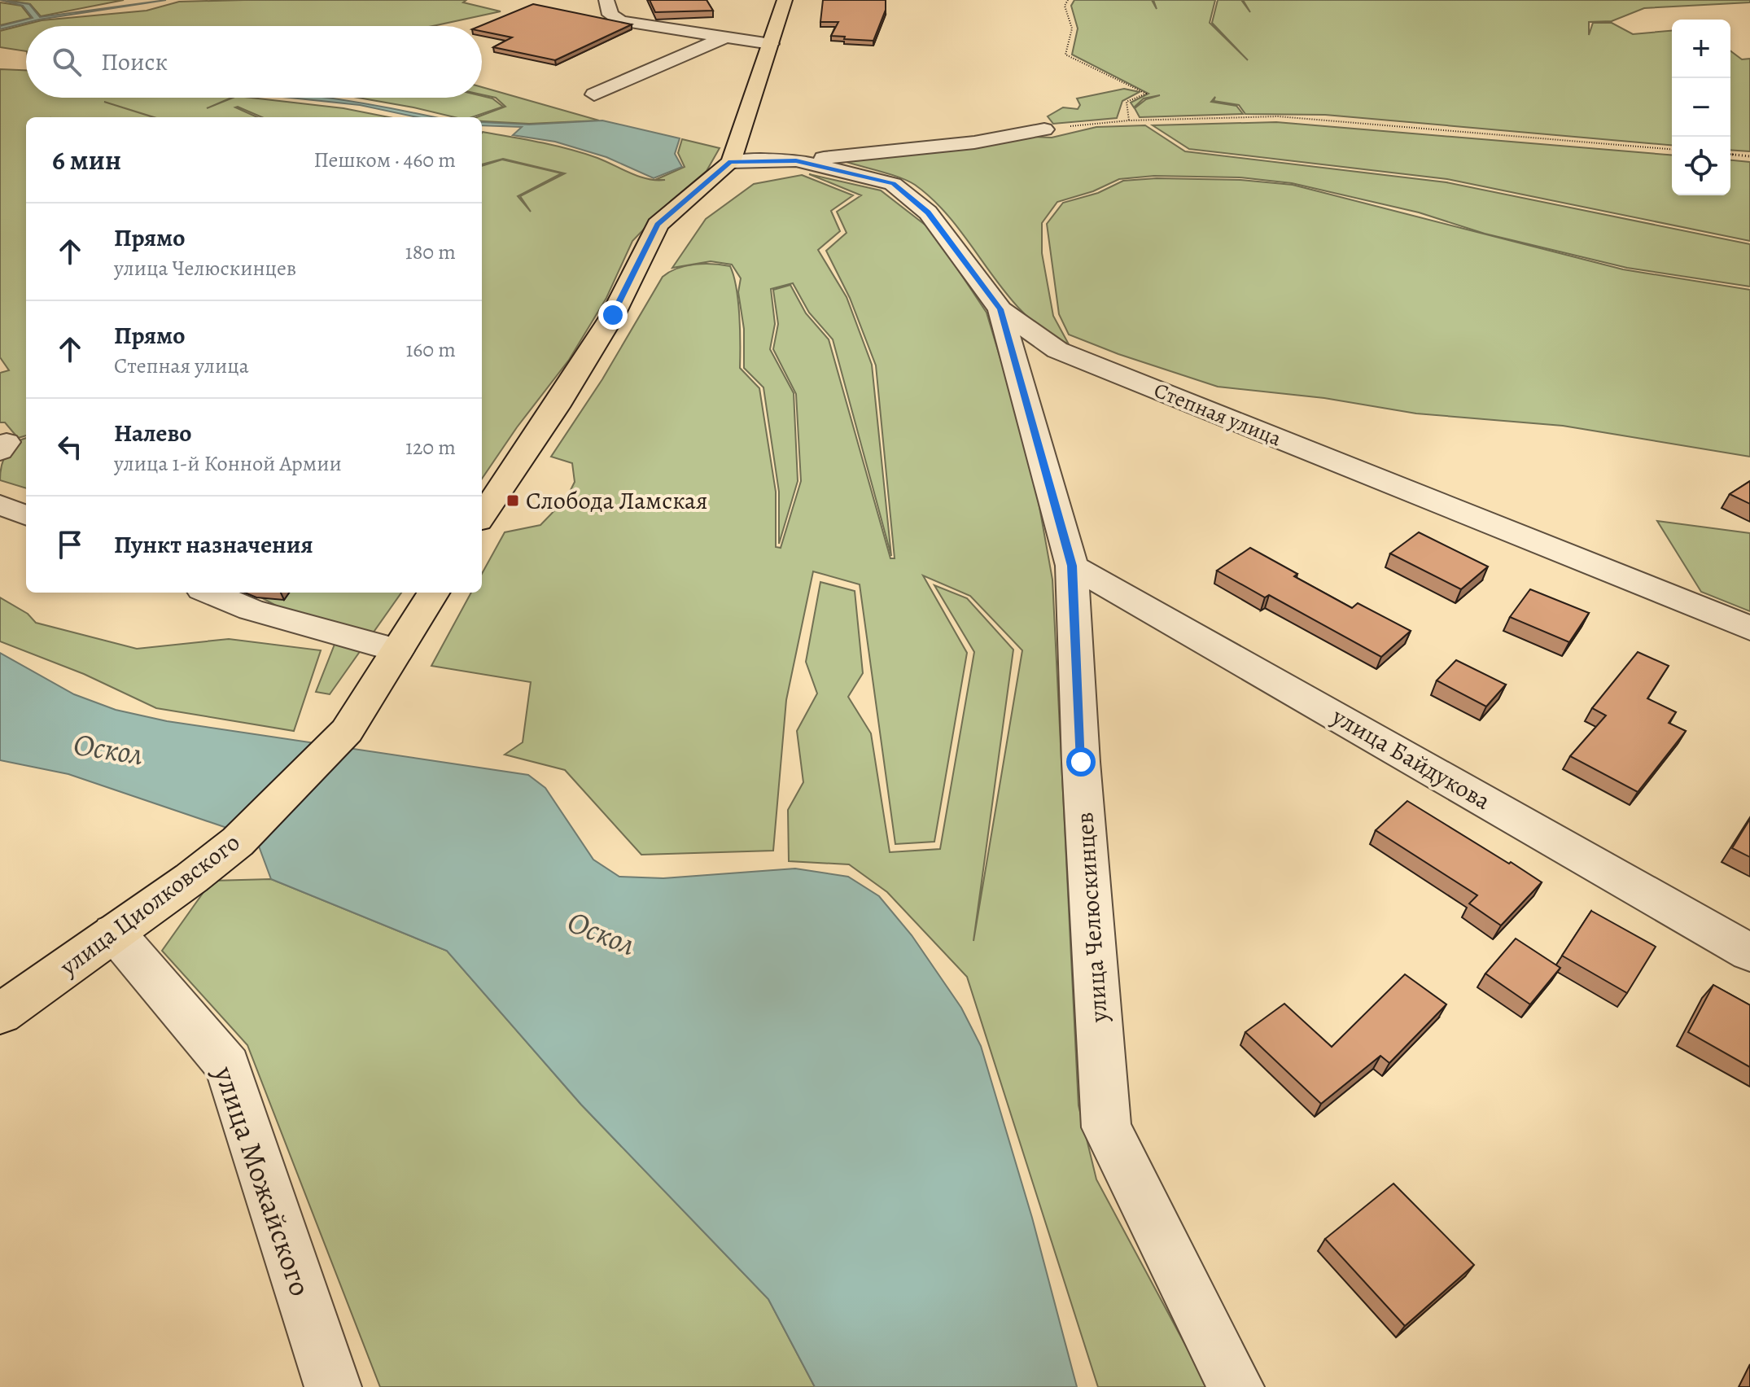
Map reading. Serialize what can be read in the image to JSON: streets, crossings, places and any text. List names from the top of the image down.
{
  "streets": {
    "main road": ["улица Циолковского"],
    "street": [
      "Степная улица",
      "улица Байдукова",
      "улица Челюскинцев",
      "улица Можайского"
    ]
  },
  "crossings": [
    ["Степная улица", "улица Челюскинцев"],
    ["улица Байдукова", "улица Челюскинцев"],
    ["улица Циолковского", "улица Можайского"]
  ],
  "water": ["Оскол"],
  "places": {
    "transit": ["Слобода Ламская"]
  },
  "page": {
    "map_buttons": ["+", "−"],
    "search": "Поиск",
    "heading": ["6 мин", "Пешком · 460 m"],
    "list": [
      ["Прямо", "улица Челюскинцев", "180 m"],
      ["Прямо", "Степная улица", "160 m"],
      ["Налево", "улица 1-й Конной Армии", "120 m"],
      "Пункт назначения"
    ]
  }
}
